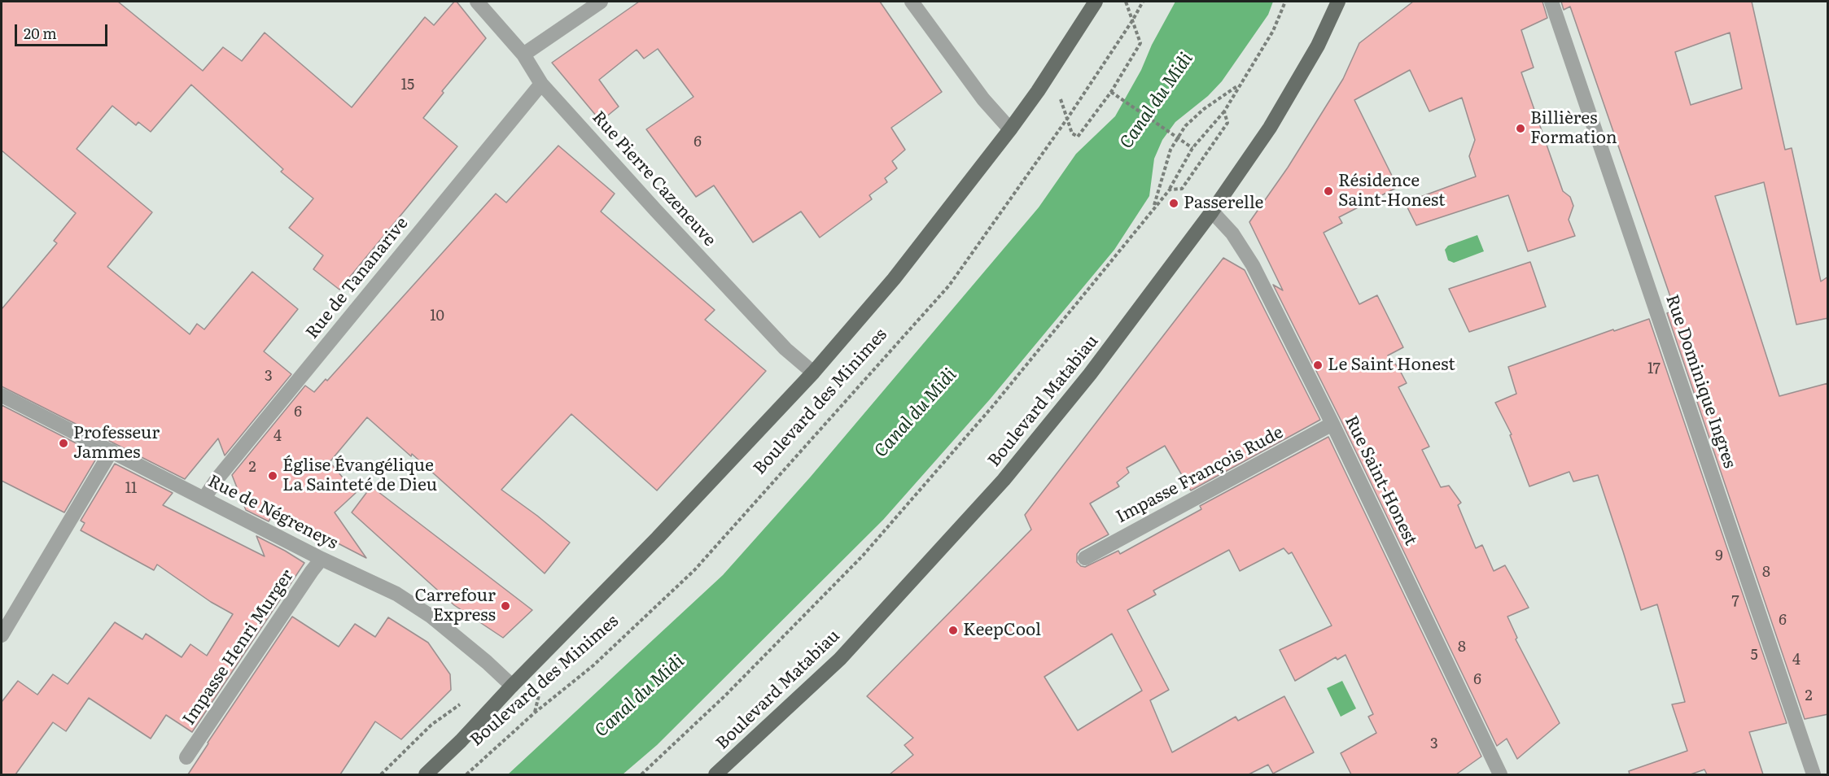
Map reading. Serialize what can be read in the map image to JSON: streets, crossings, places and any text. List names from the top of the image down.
{
  "streets": {
    "main road": ["Boulevard Matabiau", "Boulevard des Minimes"],
    "street": [
      "Rue Pierre Cazeneuve",
      "Rue de Tananarive",
      "Rue Dominique Ingres",
      "Impasse François Rude",
      "Rue Saint-Honest",
      "Rue de Négreneys",
      "Impasse Henri Murger"
    ]
  },
  "crossings": [
    ["Rue Pierre Cazeneuve", "Rue de Tananarive"],
    ["Rue Pierre Cazeneuve", "Boulevard des Minimes"],
    ["Rue de Tananarive", "Rue de Négreneys"],
    ["Boulevard Matabiau", "Rue Saint-Honest"],
    ["Boulevard des Minimes", "Rue de Négreneys"],
    ["Impasse François Rude", "Rue Saint-Honest"],
    ["Rue de Négreneys", "Impasse Henri Murger"]
  ],
  "water": ["Canal du Midi"],
  "places": [
    "Billières Formation",
    "Résidence Saint-Honest",
    "Passerelle",
    "Le Saint Honest",
    "Professeur Jammes",
    "Église Évangélique La Sainteté de Dieu",
    "Carrefour Express",
    "KeepCool"
  ],
  "house_numbers": [
    "15",
    "6",
    "10",
    "17",
    "3",
    "6",
    "4",
    "2",
    "11",
    "9",
    "8",
    "7",
    "6",
    "8",
    "5",
    "4",
    "6",
    "2",
    "3"
  ],
  "scale_bar": "20 m"
}
